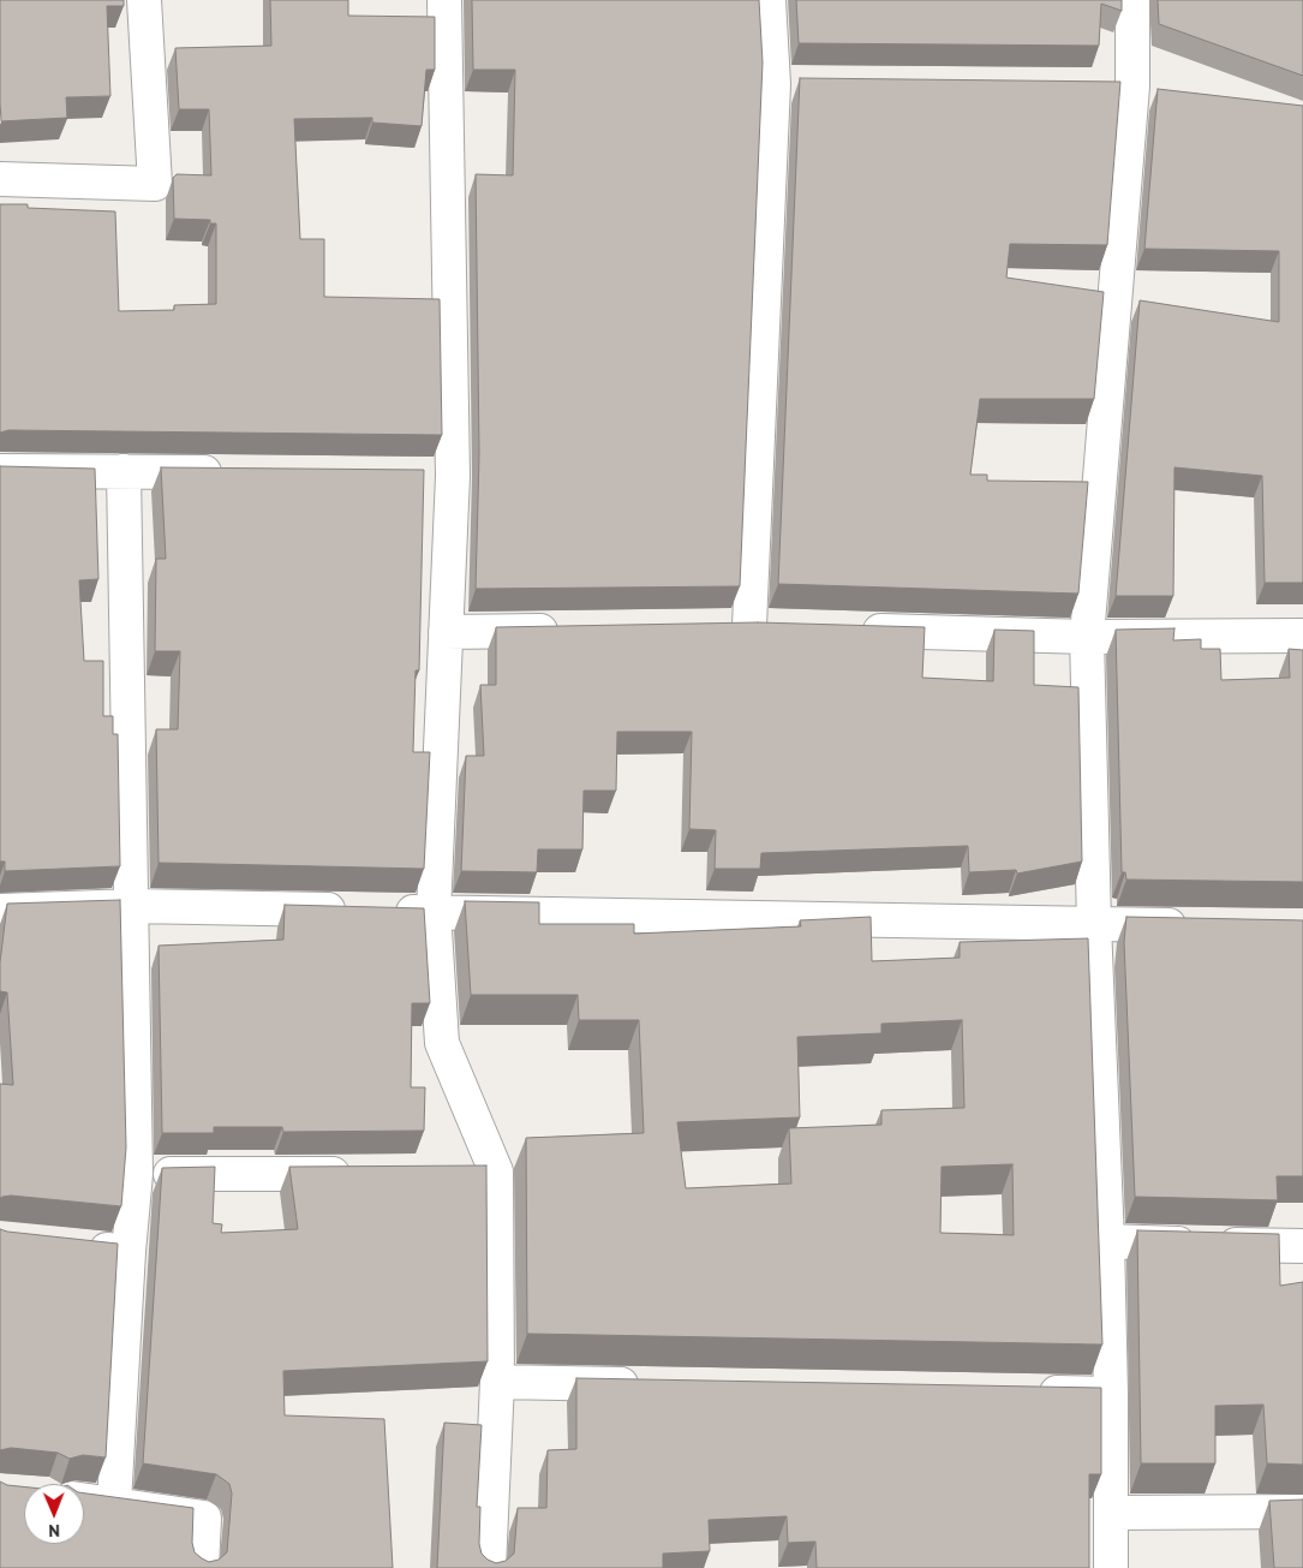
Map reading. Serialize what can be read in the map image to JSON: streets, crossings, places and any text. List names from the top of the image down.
{
  "north": "bottom"
}
